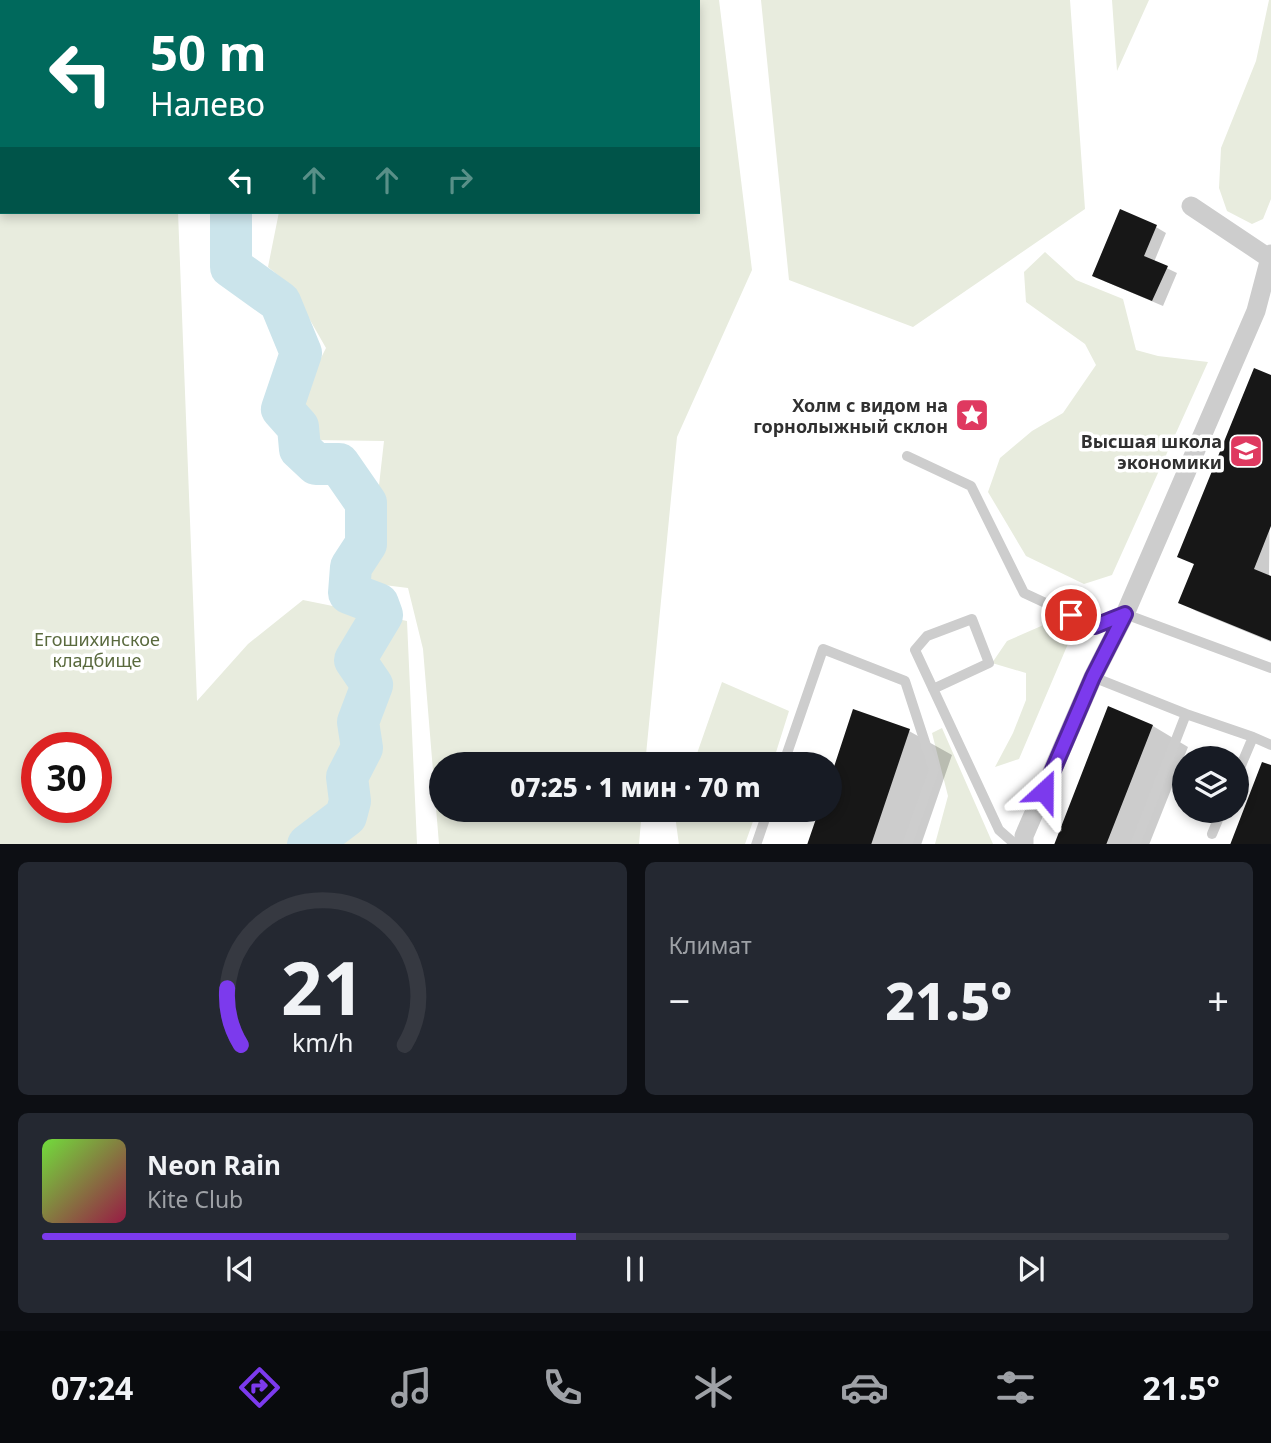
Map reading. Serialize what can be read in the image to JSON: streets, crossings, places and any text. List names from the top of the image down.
{
  "parks": ["Егошихинское кладбище"],
  "places": {
    "place": ["Холм с видом на горнолыжный склон"],
    "school or university": ["Высшая школа экономики"]
  },
  "page": {
    "turn": ["50 m", "Налево"],
    "limit": "30",
    "trip": "07:25 · 1 мин · 70 m",
    "tile": "Климат",
    "heat": ["−", "21.5°", "+"],
    "song": ["Neon Rain", "Kite Club"],
    "tabs": ["07:24", "21.5°"],
    "gauge": ["21", "km/h"]
  }
}
